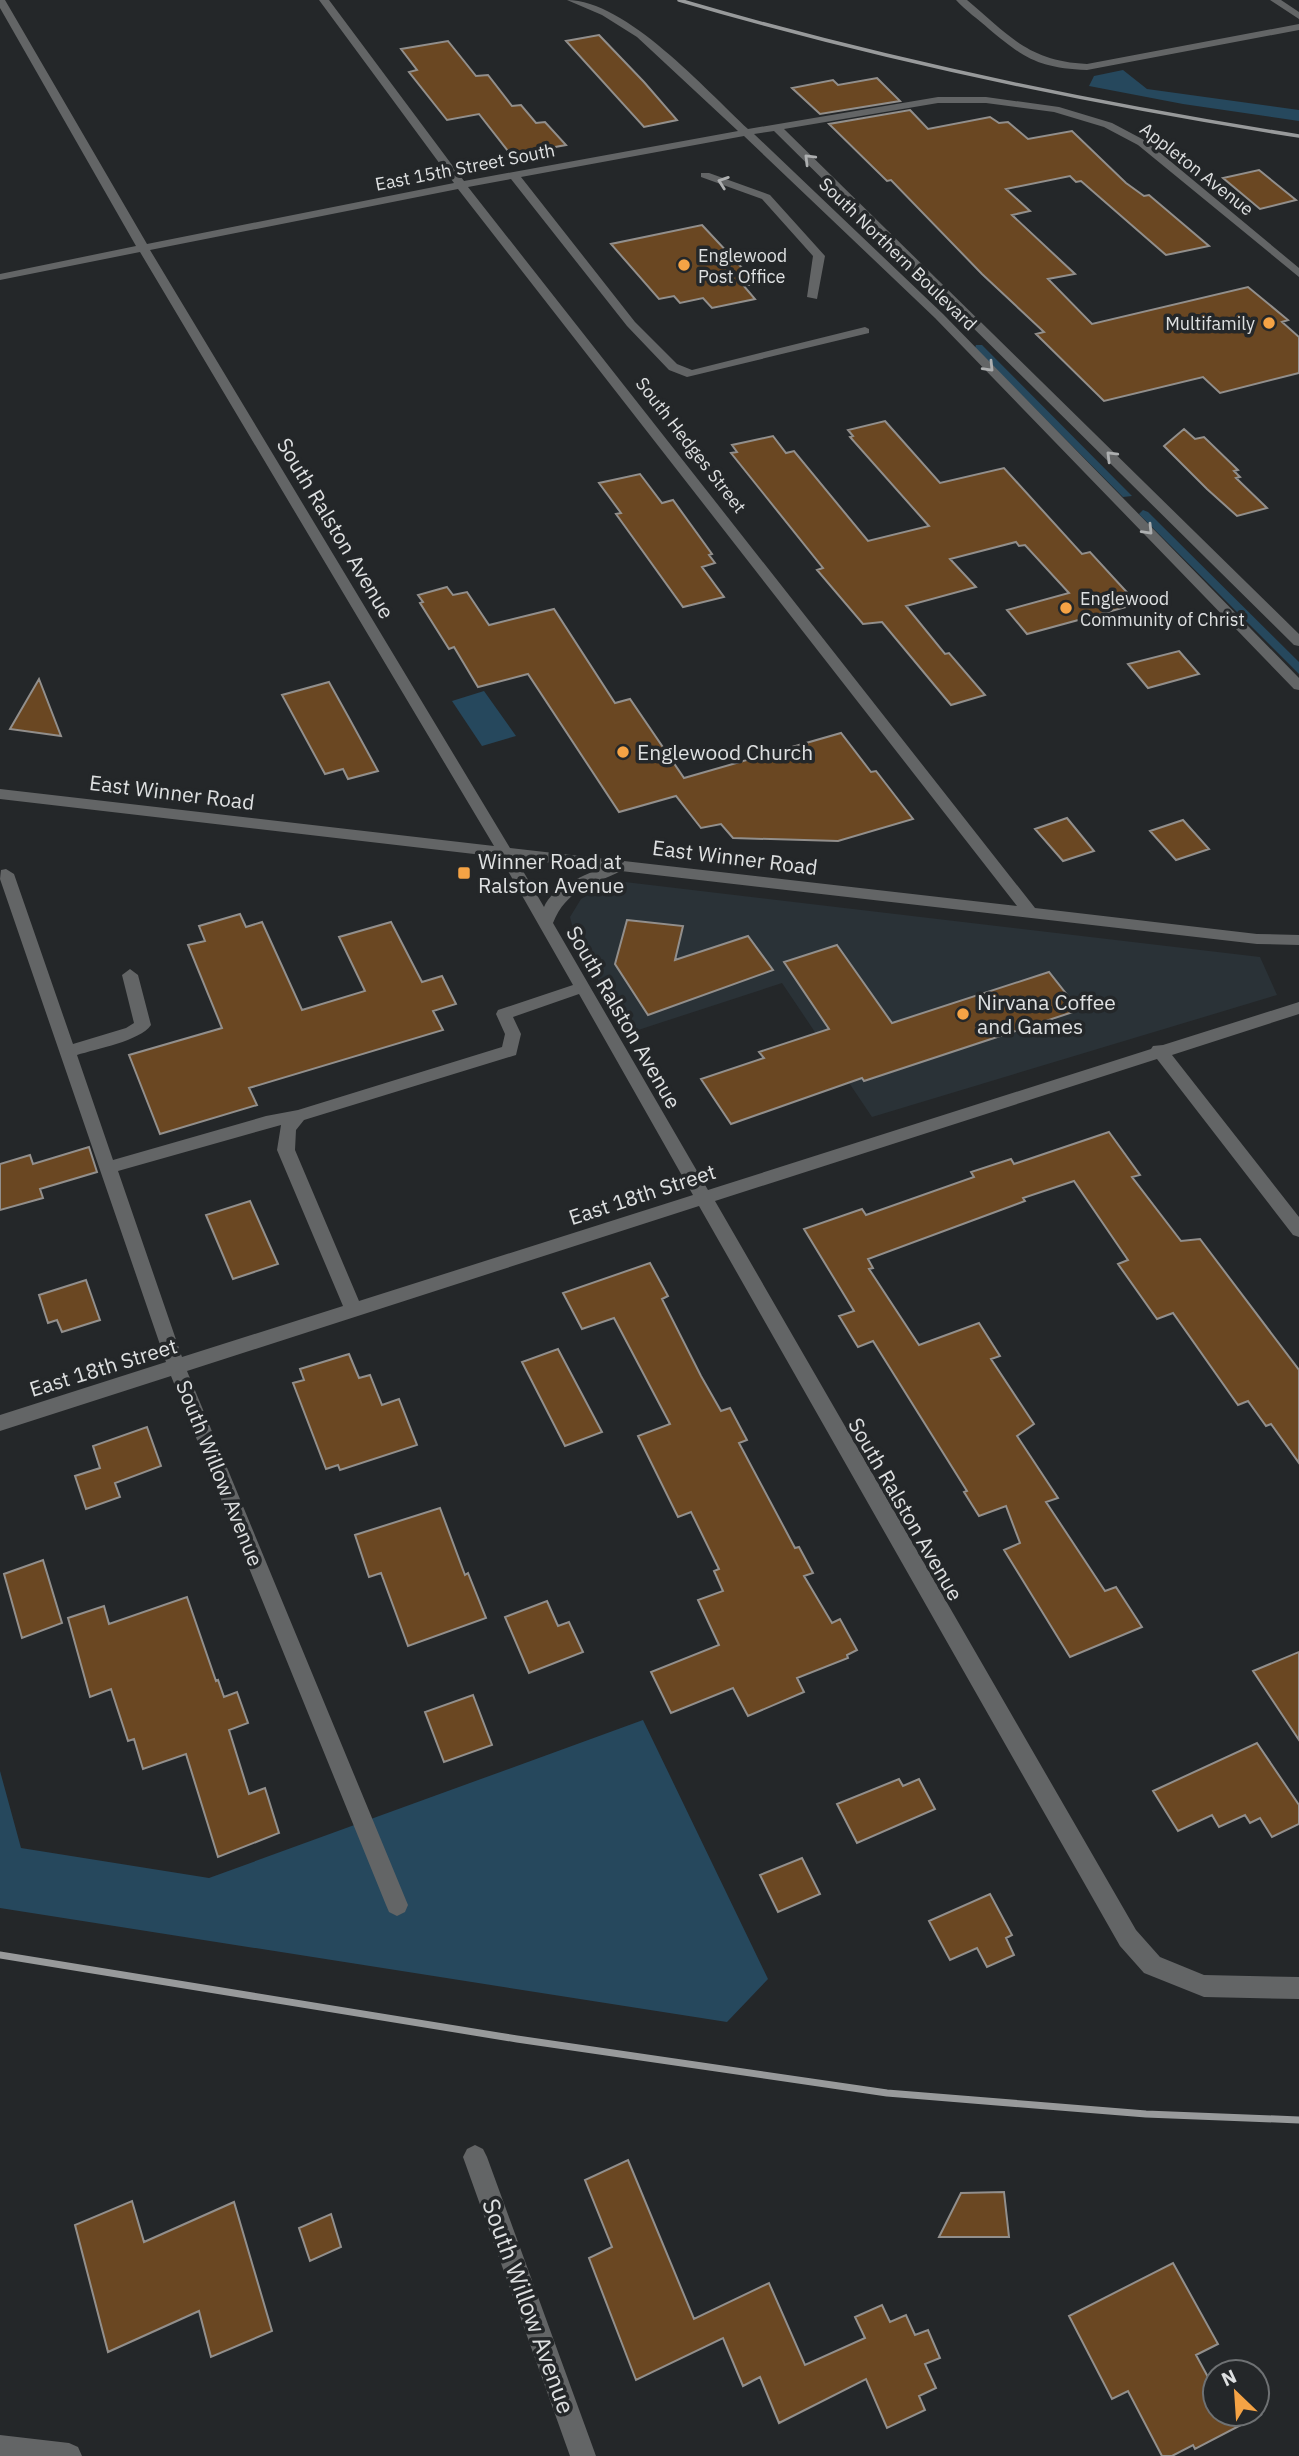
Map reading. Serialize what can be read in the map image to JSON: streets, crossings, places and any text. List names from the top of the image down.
{
  "streets": {
    "street": [
      "East 15th Street South",
      "Appleton Avenue",
      "South Northern Boulevard",
      "South Hedges Street",
      "South Ralston Avenue",
      "East Winner Road",
      "East 18th Street",
      "South Willow Avenue"
    ]
  },
  "crossings": [
    ["East 15th Street South", "Appleton Avenue"],
    ["East 15th Street South", "South Northern Boulevard"],
    ["East 15th Street South", "South Hedges Street"],
    ["East 15th Street South", "South Ralston Avenue"],
    ["South Hedges Street", "East Winner Road"],
    ["South Ralston Avenue", "East Winner Road"],
    ["South Ralston Avenue", "East 18th Street"],
    ["East 18th Street", "South Willow Avenue"]
  ],
  "places": {
    "other": [
      "Englewood Post Office",
      "Multifamily",
      "Englewood Community of Christ",
      "Englewood Church",
      "Nirvana Coffee and Games"
    ],
    "transit": ["Winner Road at Ralston Avenue"]
  },
  "north": "top left"
}
